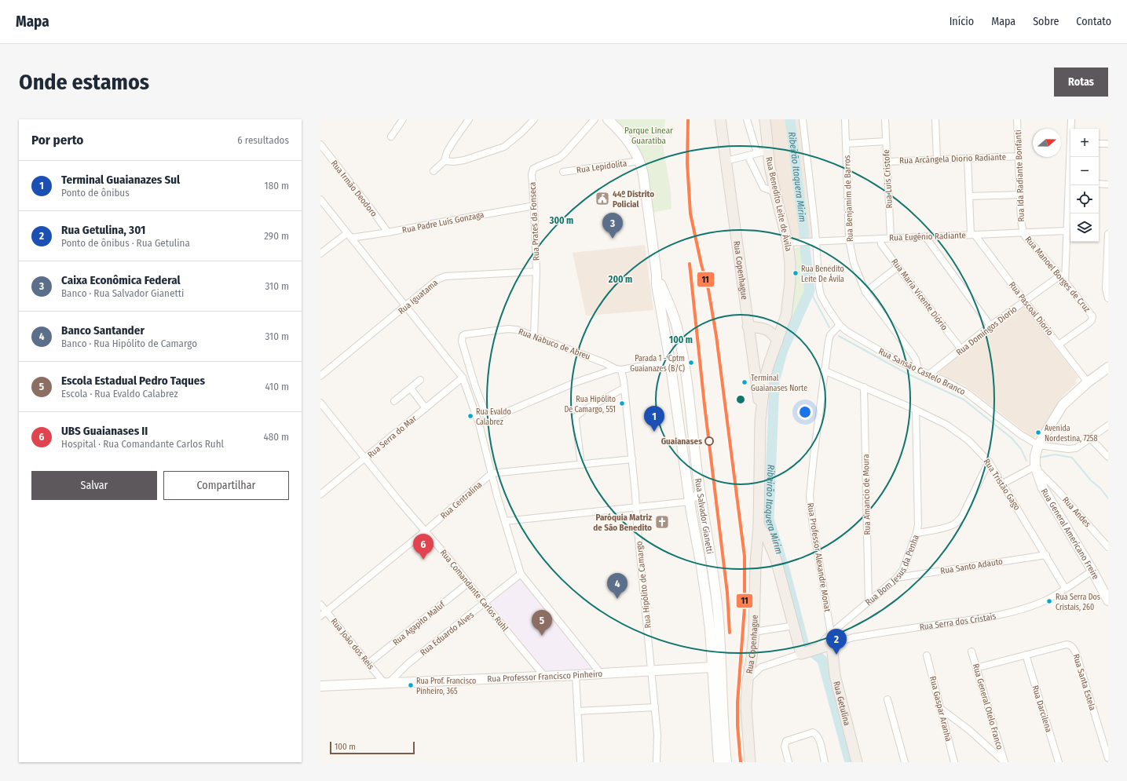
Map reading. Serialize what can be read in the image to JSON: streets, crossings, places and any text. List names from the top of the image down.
{
  "streets": {
    "main road": [
      "Rua Benedito Leite de Ávila",
      "Rua Copenhague",
      "Rua Salvador Gianetti",
      "Rua General Americano Freire",
      "Rua Serra dos Cristais",
      "Rua Professor Francisco Pinheiro",
      "Rua Getulina"
    ],
    "street": [
      "Rua Arcângela Diorio Radiante",
      "Rua Lepidolita",
      "Rua Ida Radiante Bonfanti",
      "Rua Luis Cristofe",
      "Rua Irmão Deodoro",
      "Rua Benjamim de Barros",
      "Rua Prates da Fonseca",
      "Rua Padre Luís Gonzaga",
      "Rua Eugênio Radiante",
      "Rua Manoel Borges de Cruz",
      "Rua Maria Vicente Diório",
      "Rua Iguatama",
      "Rua Pascoal Diorio",
      "Rua Domingos Diorio",
      "Rua Nabuco de Abreu",
      "Rua Sansão Castelo Branco",
      "Rua Serra do Mar",
      "Rua Tristão Gago",
      "Rua Amancio de Moura",
      "Rua Centralina",
      "Rua Andes",
      "Rua Professor Alexandre Monat",
      "Rua Santo Adauto",
      "Rua Bom Jesus da Penha",
      "Rua Hipólito de Camargo",
      "Rua Comandante Carlos Ruhl",
      "Rua Agapito Maluf",
      "Rua Eduardo Alves",
      "Rua João dos Reis",
      "Rua Santa Estela",
      "Rua General Otelo Franco",
      "Rua Gaspar Aranha",
      "Rua Darcilena"
    ]
  },
  "crossings": [
    ["Rua Arcângela Diorio Radiante", "Rua Ida Radiante Bonfanti"],
    ["Rua Arcângela Diorio Radiante", "Rua Luis Cristofe"],
    ["Rua Lepidolita", "Rua Salvador Gianetti"],
    ["Rua Ida Radiante Bonfanti", "Rua Eugênio Radiante"],
    ["Rua Ida Radiante Bonfanti", "Rua Manoel Borges de Cruz"],
    ["Rua Luis Cristofe", "Rua Eugênio Radiante"],
    ["Rua Irmão Deodoro", "Rua Padre Luís Gonzaga"],
    ["Rua Benjamim de Barros", "Rua Eugênio Radiante"],
    ["Rua Benjamim de Barros", "Rua Sansão Castelo Branco"],
    ["Rua Benedito Leite de Ávila", "Rua Eugênio Radiante"],
    ["Rua Benedito Leite de Ávila", "Rua Copenhague"],
    ["Rua Prates da Fonseca", "Rua Padre Luís Gonzaga"],
    ["Rua Prates da Fonseca", "Rua Iguatama"],
    ["Rua Prates da Fonseca", "Rua Nabuco de Abreu"],
    ["Rua Eugênio Radiante", "Rua Manoel Borges de Cruz"],
    ["Rua Eugênio Radiante", "Rua Maria Vicente Diório"],
    ["Rua Eugênio Radiante", "Rua Pascoal Diorio"],
    ["Rua Eugênio Radiante", "Rua Sansão Castelo Branco"],
    ["Rua Copenhague", "Rua Bom Jesus da Penha"],
    ["Rua Manoel Borges de Cruz", "Rua Pascoal Diorio"],
    ["Rua Manoel Borges de Cruz", "Rua Domingos Diorio"],
    ["Rua Maria Vicente Diório", "Rua Domingos Diorio"],
    ["Rua Pascoal Diorio", "Rua Domingos Diorio"],
    ["Rua Domingos Diorio", "Rua Sansão Castelo Branco"],
    ["Rua Nabuco de Abreu", "Rua Hipólito de Camargo"],
    ["Rua Sansão Castelo Branco", "Rua Professor Alexandre Monat"],
    ["Rua Serra do Mar", "Rua Comandante Carlos Ruhl"],
    ["Rua Tristão Gago", "Rua Amancio de Moura"],
    ["Rua Tristão Gago", "Rua Professor Alexandre Monat"],
    ["Rua Tristão Gago", "Rua Santo Adauto"],
    ["Rua Tristão Gago", "Rua Bom Jesus da Penha"],
    ["Rua Tristão Gago", "Rua Serra dos Cristais"],
    ["Rua Amancio de Moura", "Rua Bom Jesus da Penha"],
    ["Rua Centralina", "Rua Comandante Carlos Ruhl"],
    ["Rua Centralina", "Rua João dos Reis"],
    ["Rua Andes", "Rua General Americano Freire"],
    ["Rua Salvador Gianetti", "Rua Professor Francisco Pinheiro"],
    ["Rua General Americano Freire", "Rua Serra dos Cristais"],
    ["Rua Professor Alexandre Monat", "Rua Bom Jesus da Penha"],
    ["Rua Professor Alexandre Monat", "Rua Serra dos Cristais"],
    ["Rua Professor Alexandre Monat", "Rua Getulina"],
    ["Rua Santo Adauto", "Rua Bom Jesus da Penha"],
    ["Rua Bom Jesus da Penha", "Rua Serra dos Cristais"],
    ["Rua Hipólito de Camargo", "Rua Professor Francisco Pinheiro"],
    ["Rua Comandante Carlos Ruhl", "Rua Agapito Maluf"],
    ["Rua Comandante Carlos Ruhl", "Rua Eduardo Alves"],
    ["Rua Comandante Carlos Ruhl", "Rua Professor Francisco Pinheiro"],
    ["Rua Serra dos Cristais", "Rua Getulina"],
    ["Rua Agapito Maluf", "Rua João dos Reis"],
    ["Rua Eduardo Alves", "Rua João dos Reis"],
    ["Rua Eduardo Alves", "Rua Professor Francisco Pinheiro"],
    ["Rua João dos Reis", "Rua Professor Francisco Pinheiro"],
    ["Rua Santa Estela", "Rua General Otelo Franco"],
    ["Rua Santa Estela", "Rua Darcilena"]
  ],
  "water": ["Ribeirão Itaquera Mirim"],
  "parks": ["Parque Linear Guaratiba"],
  "places": {
    "public building": ["44º Distrito Policial"],
    "other": [
      "Rua Benedito Leite De Ávila",
      "Parada 1 - Cptm Guaianazes (B/C)",
      "Terminal Guaianases Norte",
      "Rua Hipólito De Camargo, 551",
      "Rua Evaldo Calabrez",
      "Avenida Nordestina, 7258",
      "Guaianases",
      "Rua Serra Dos Cristais, 260",
      "Rua Prof. Francisco Pinheiro, 365"
    ],
    "church": ["Paróquia Matriz de São Benedito"]
  },
  "lines": ["transit line 11"],
  "scale_bar": "100 m",
  "north": "right",
  "page": {
    "header": "Mapa",
    "nav": [
      "Início",
      "Mapa",
      "Sobre",
      "Contato"
    ],
    "buttons": [
      "Rotas",
      ["Salvar", "Compartilhar"]
    ],
    "title": "Onde estamos",
    "heading": ["Por perto", "6 resultados"],
    "map_buttons": ["+", "−"],
    "list": [
      {
        "mark": "1",
        "name": "Terminal Guaianazes Sul",
        "note": "Ponto de ônibus",
        "value": "180 m"
      },
      {
        "mark": "2",
        "name": "Rua Getulina, 301",
        "note": "Ponto de ônibus · Rua Getulina",
        "value": "290 m"
      },
      {
        "mark": "3",
        "name": "Caixa Econômica Federal",
        "note": "Banco · Rua Salvador Gianetti",
        "value": "310 m"
      },
      {
        "mark": "4",
        "name": "Banco Santander",
        "note": "Banco · Rua Hipólito de Camargo",
        "value": "310 m"
      },
      {
        "mark": "5",
        "name": "Escola Estadual Pedro Taques",
        "note": "Escola · Rua Evaldo Calabrez",
        "value": "410 m"
      },
      {
        "mark": "6",
        "name": "UBS Guaianases II",
        "note": "Hospital · Rua Comandante Carlos Ruhl",
        "value": "480 m"
      }
    ],
    "pins": [
      "3",
      "1",
      "6",
      "4",
      "5",
      "2"
    ],
    "scale": "100 m"
  },
  "rings": ["300 m", "200 m", "100 m"]
}
